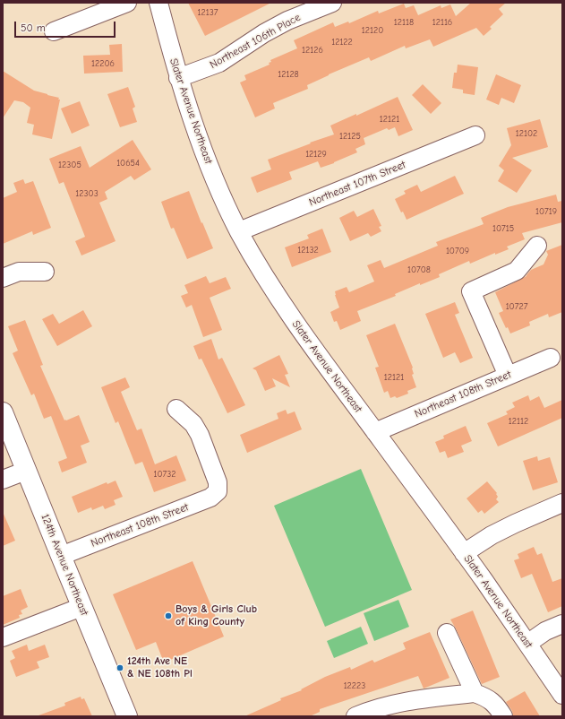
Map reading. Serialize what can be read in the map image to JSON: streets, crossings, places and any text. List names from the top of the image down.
{
  "streets": {
    "main road": ["124th Avenue Northeast"],
    "street": [
      "Northeast 106th Place",
      "Slater Avenue Northeast",
      "Northeast 107th Street",
      "Northeast 108th Street"
    ]
  },
  "crossings": [
    ["Northeast 106th Place", "Slater Avenue Northeast"],
    ["Slater Avenue Northeast", "Northeast 107th Street"],
    ["Slater Avenue Northeast", "Northeast 108th Street"],
    ["Northeast 108th Street", "124th Avenue Northeast"]
  ],
  "places": ["Boys & Girls Club of King County", "124th Ave NE & NE 108th Pl"],
  "house_numbers": [
    "12137",
    "12118",
    "12116",
    "12120",
    "12122",
    "12126",
    "12206",
    "12128",
    "12121",
    "12102",
    "12125",
    "12129",
    "10654",
    "12305",
    "12303",
    "10719",
    "10715",
    "12132",
    "10709",
    "10708",
    "10727",
    "12121",
    "12112",
    "10732",
    "12223"
  ],
  "scale_bar": "50 m"
}
